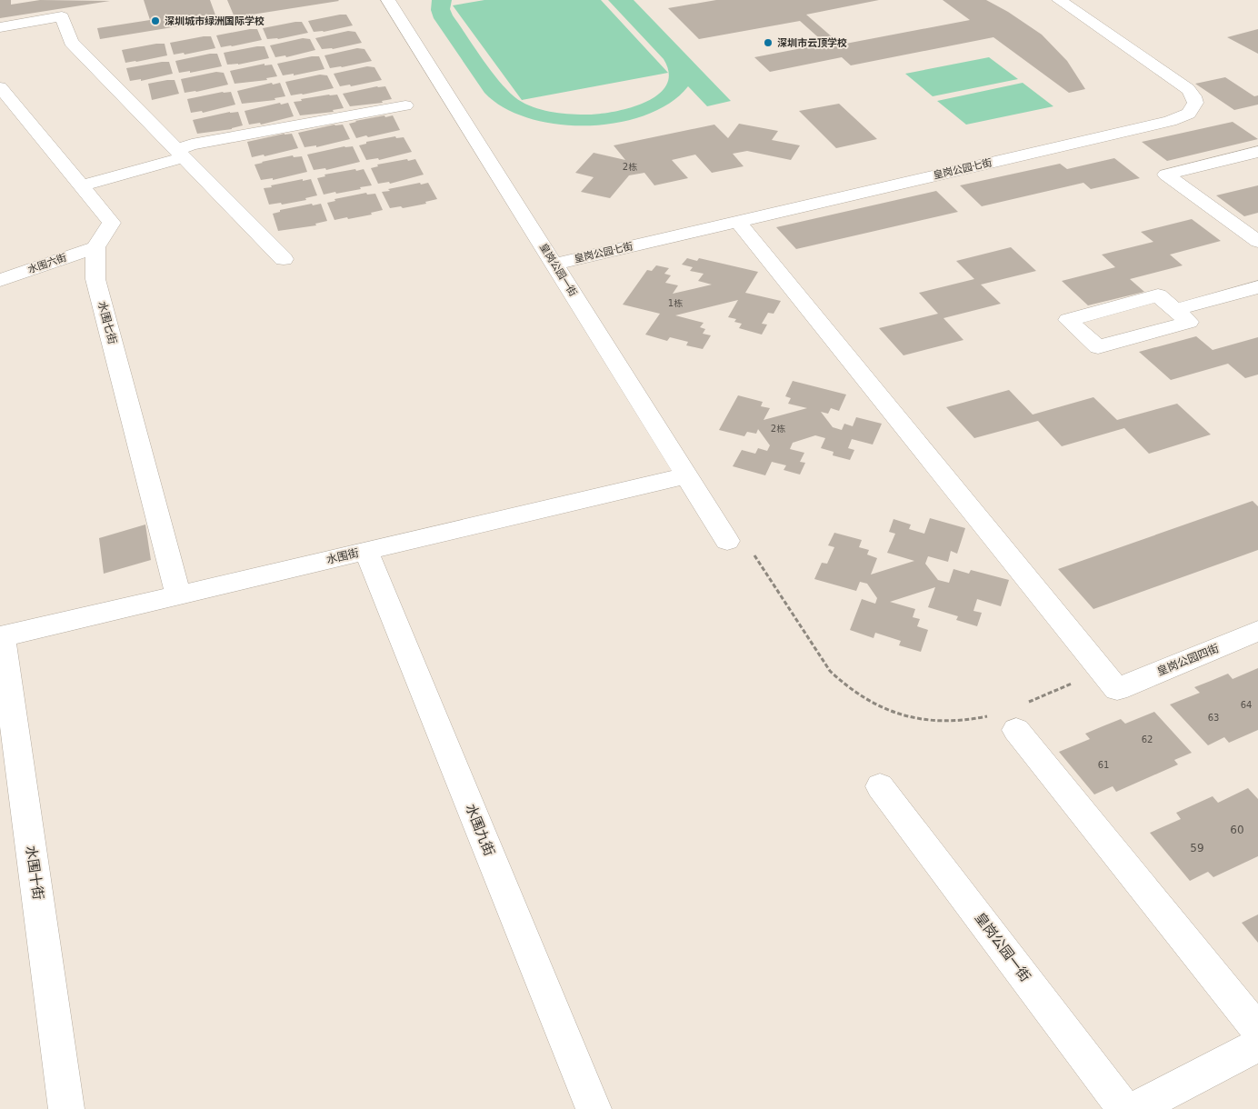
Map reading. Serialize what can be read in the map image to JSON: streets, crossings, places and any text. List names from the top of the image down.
{
  "streets": {
    "street": [
      "皇岗公园七街",
      "水围六街",
      "皇岗公园一街",
      "水围七街",
      "水围街",
      "皇岗公园四街",
      "水围九街",
      "水围十街"
    ]
  },
  "crossings": [
    ["皇岗公园七街", "皇岗公园一街"],
    ["水围六街", "水围七街"],
    ["皇岗公园一街", "水围街"],
    ["水围七街", "水围街"],
    ["水围街", "水围九街"],
    ["水围街", "水围十街"]
  ],
  "places": ["深圳城市绿洲国际学校", "深圳市云顶学校"],
  "house_numbers": [
    "2栋",
    "1栋",
    "2栋",
    "64",
    "63",
    "62",
    "61",
    "60",
    "59"
  ]
}
